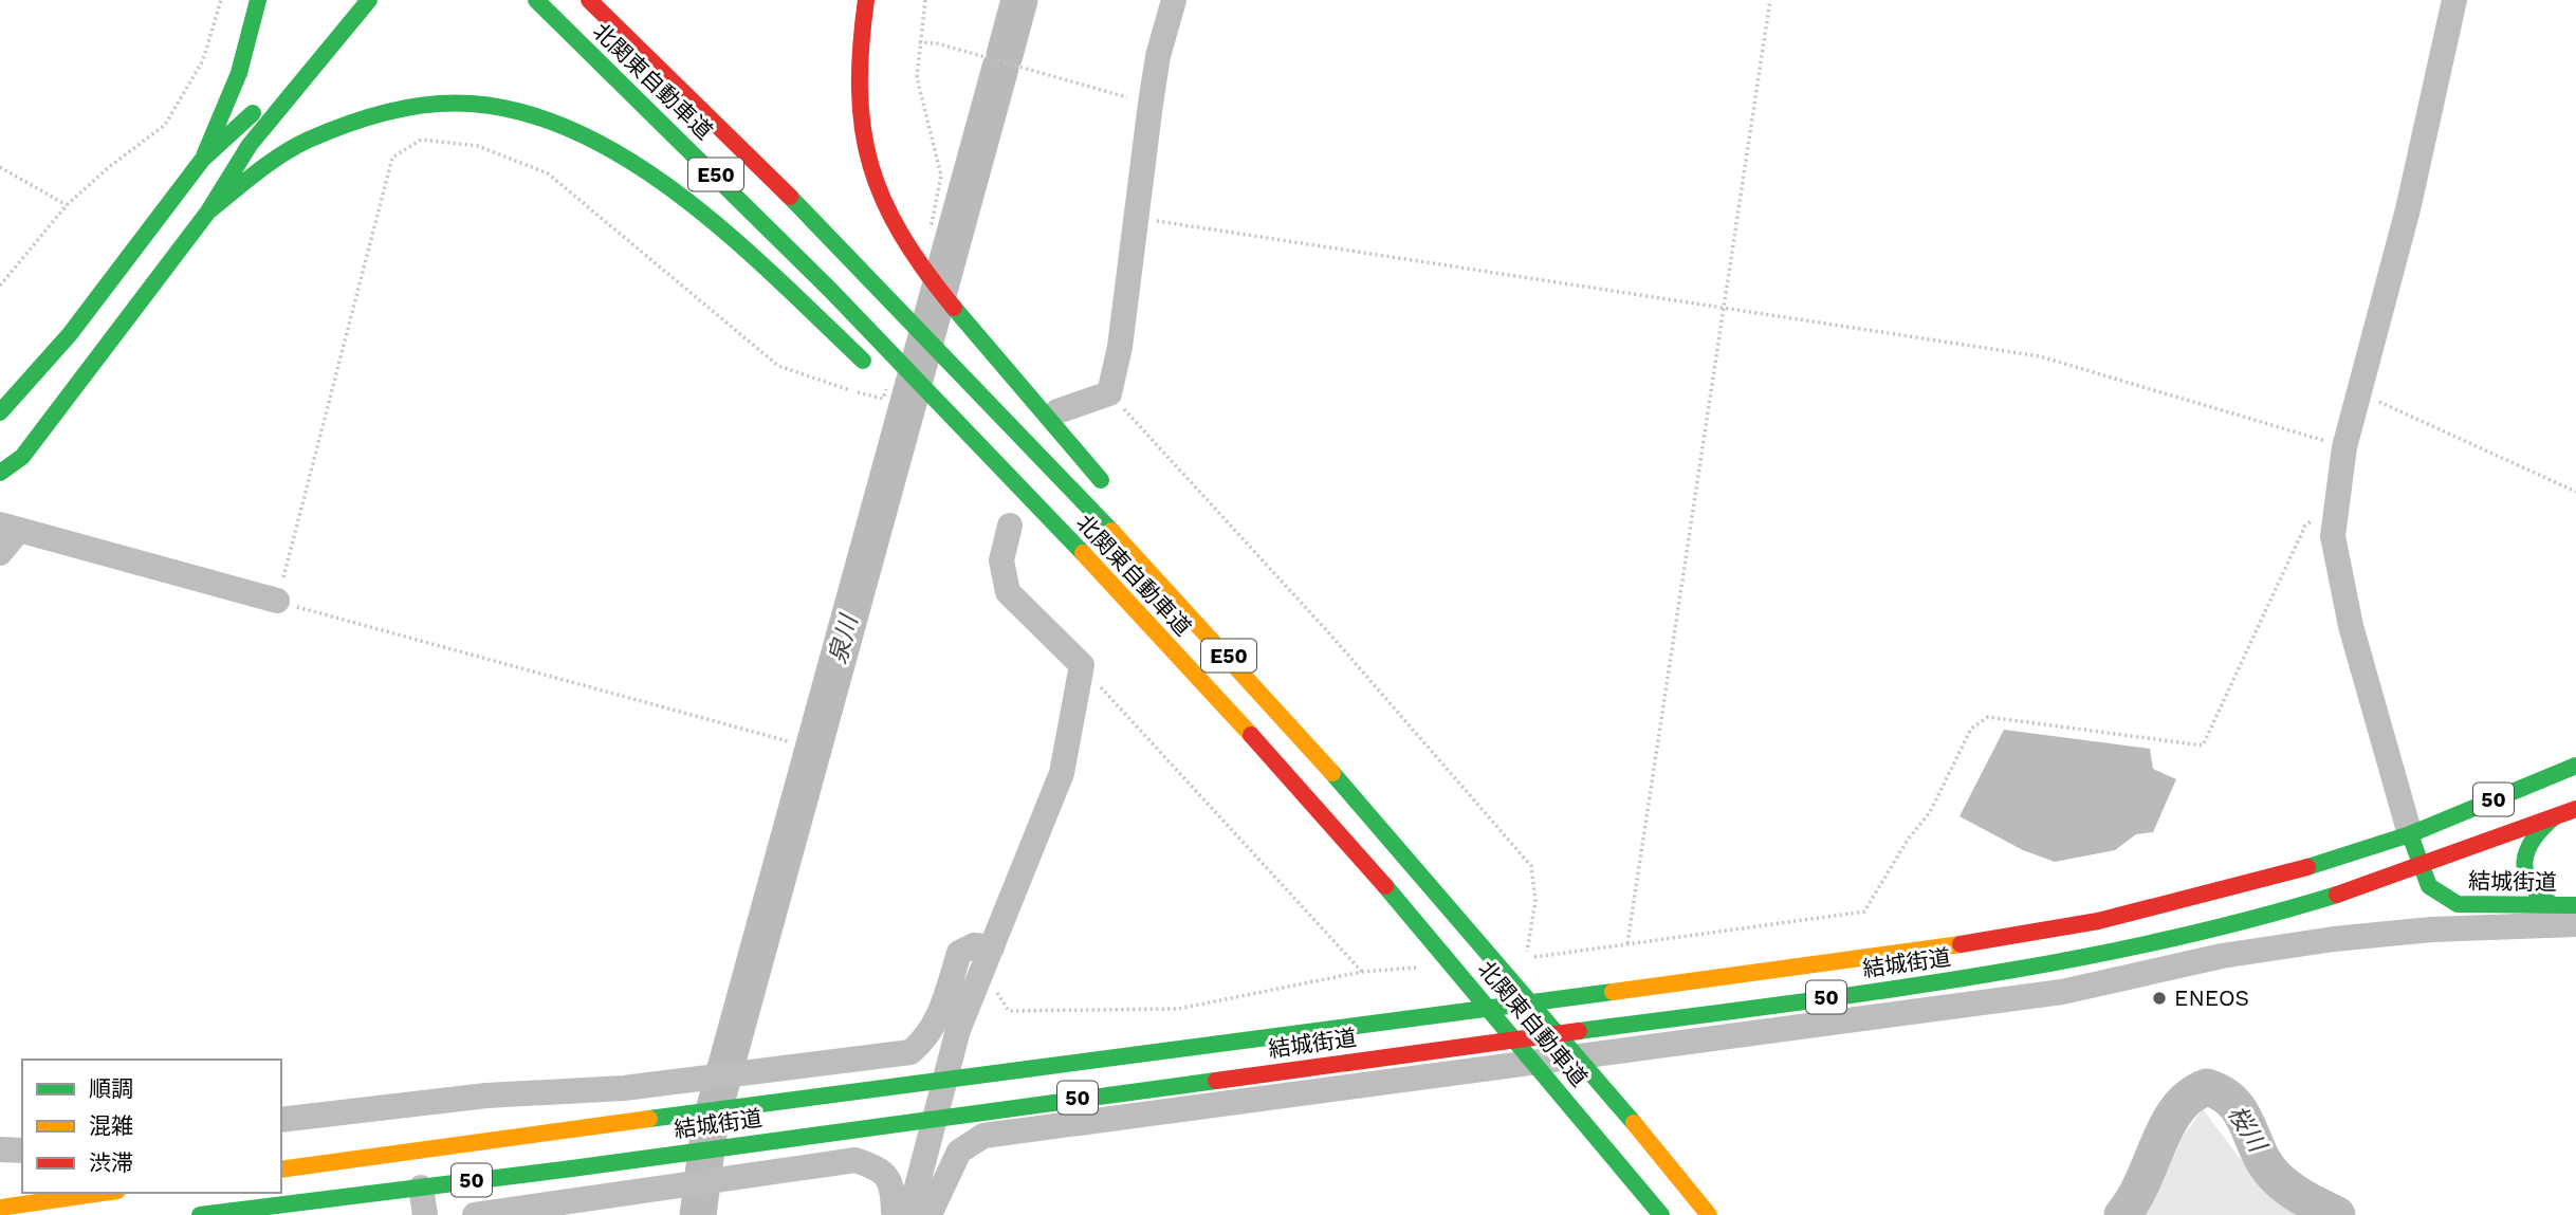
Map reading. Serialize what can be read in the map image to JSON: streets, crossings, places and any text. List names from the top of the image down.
{
  "streets": {
    "main road": [
      "北関東自動車道",
      "E50",
      "50",
      "結城街道"
    ]
  },
  "crossings": [
    ["50", "結城街道"]
  ],
  "water": ["泉川", "桜川"],
  "places": ["ENEOS"],
  "legend": ["順調", "混雑", "渋滞"]
}
